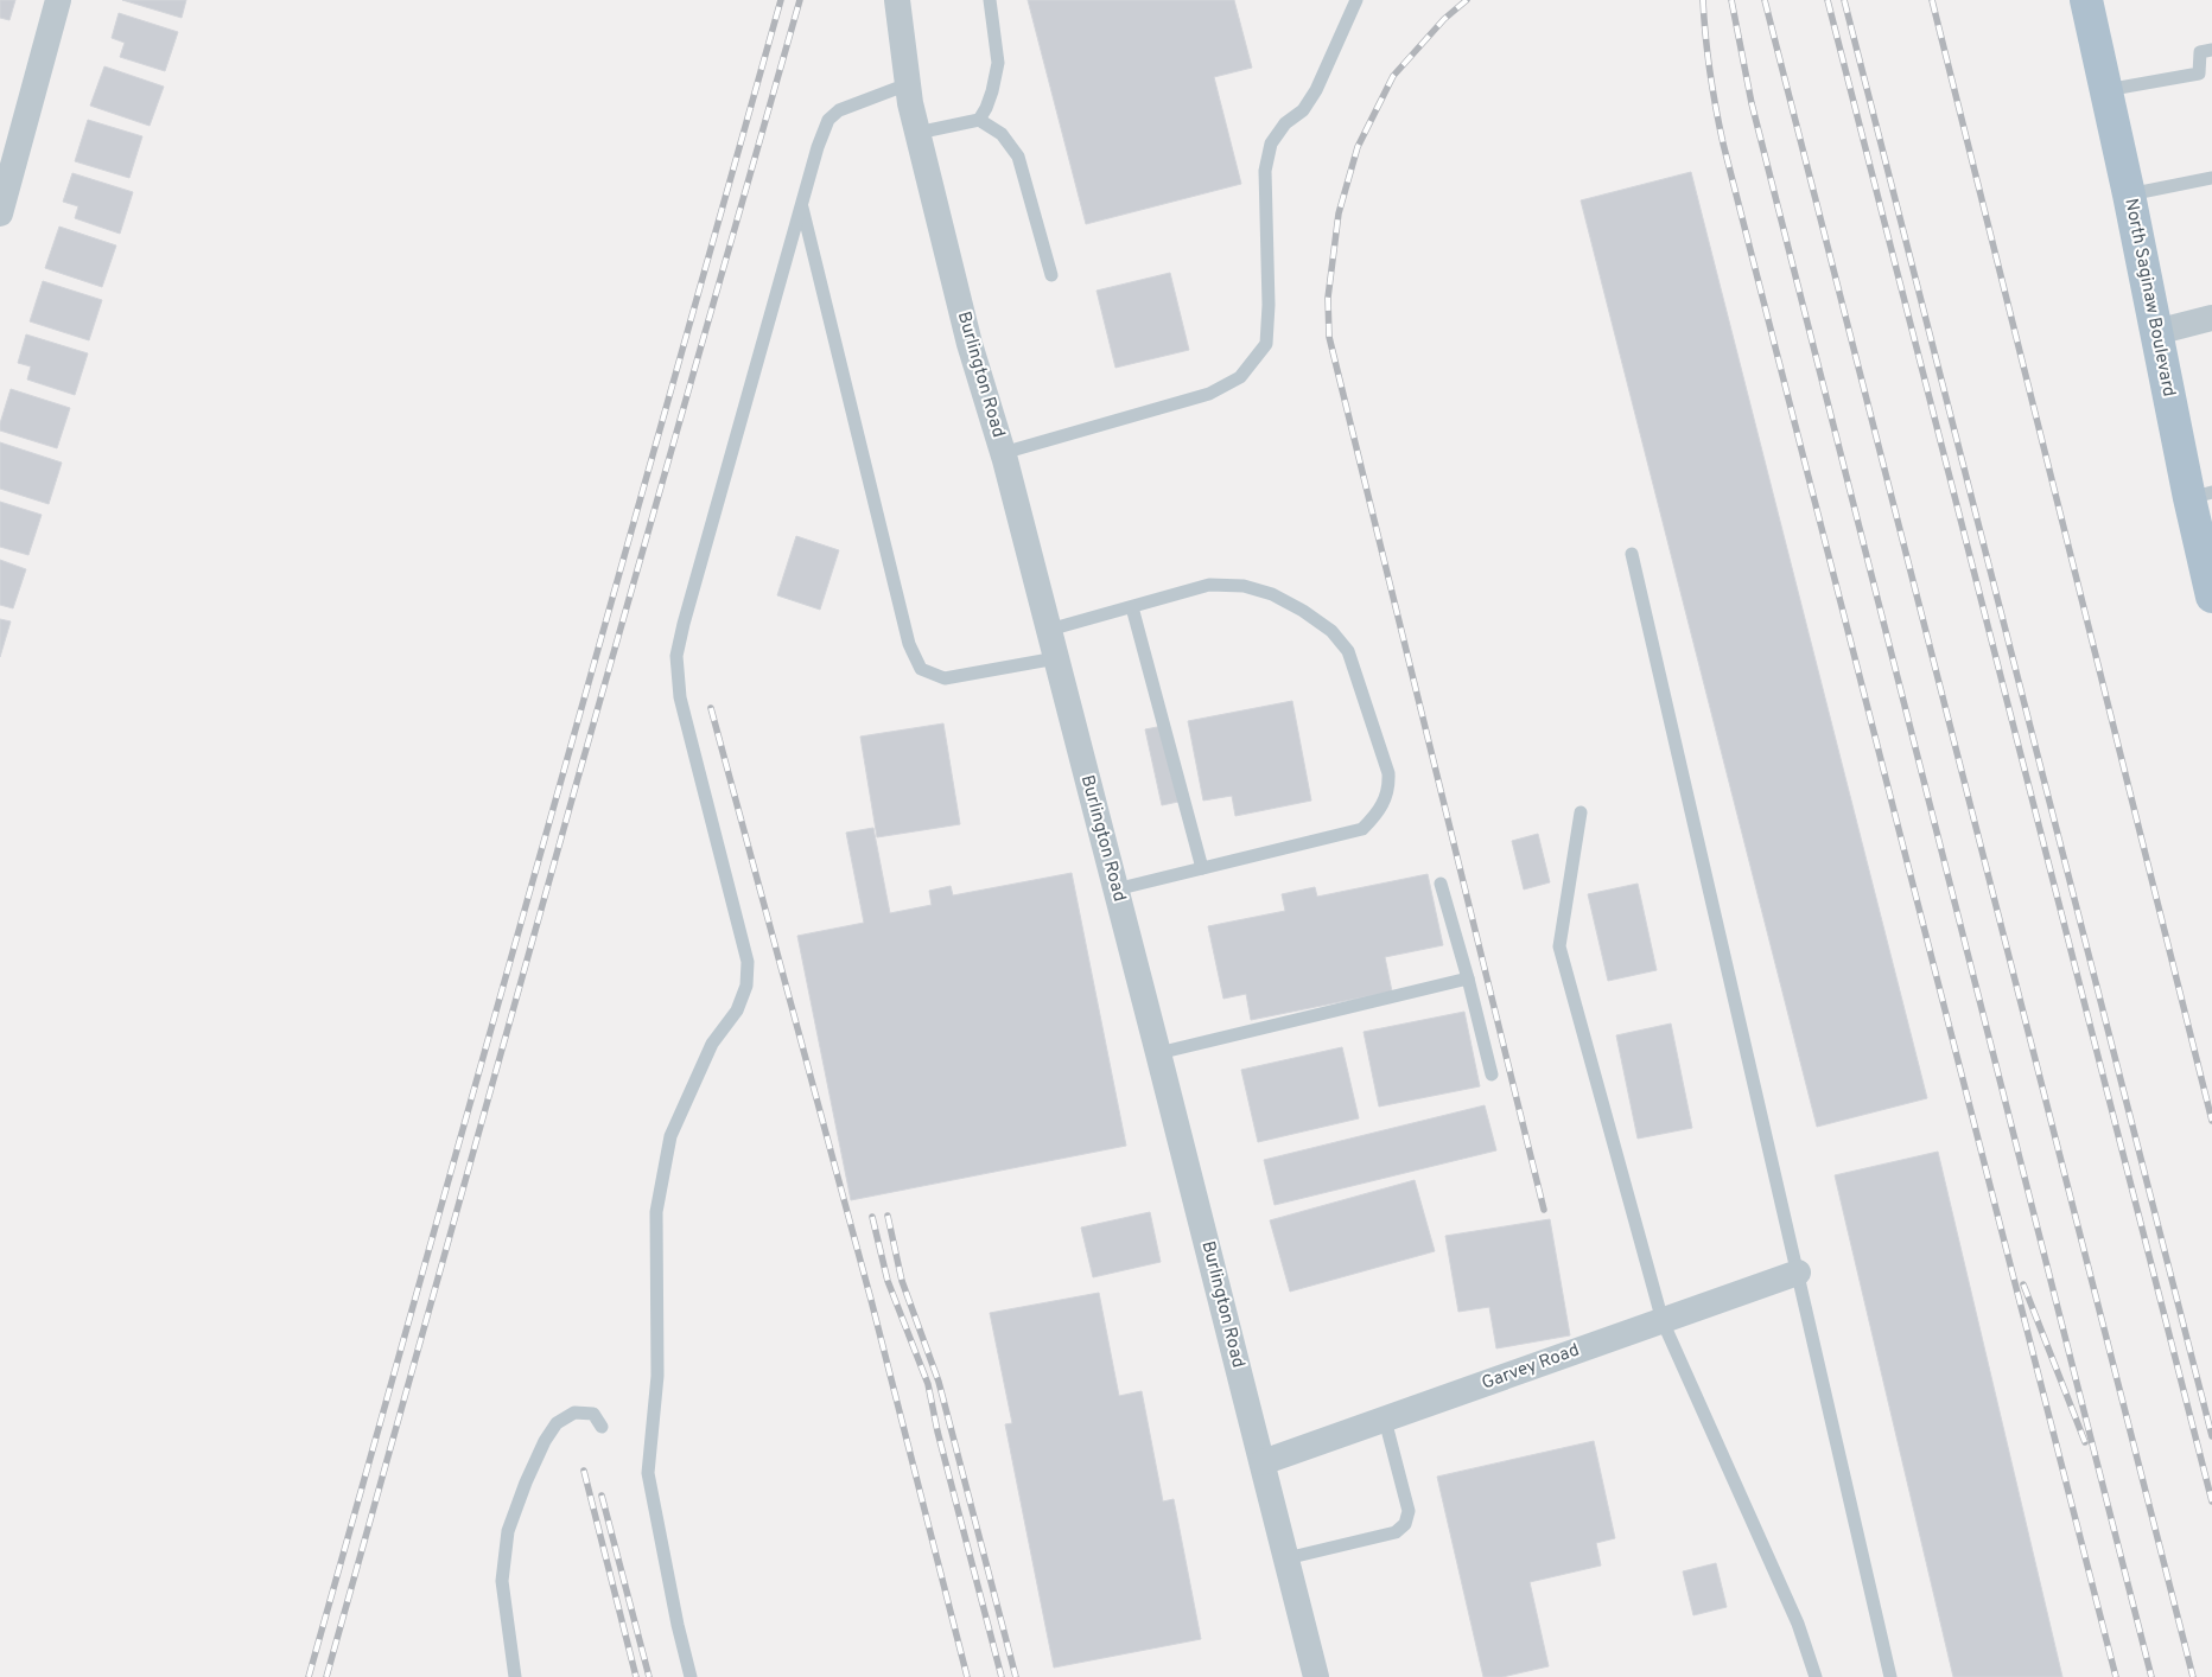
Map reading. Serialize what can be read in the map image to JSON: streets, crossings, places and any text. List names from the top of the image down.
{
  "streets": {
    "main road": ["North Saginaw Boulevard"],
    "street": ["Burlington Road", "Garvey Road"]
  },
  "crossings": [
    ["Burlington Road", "Garvey Road"]
  ]
}
